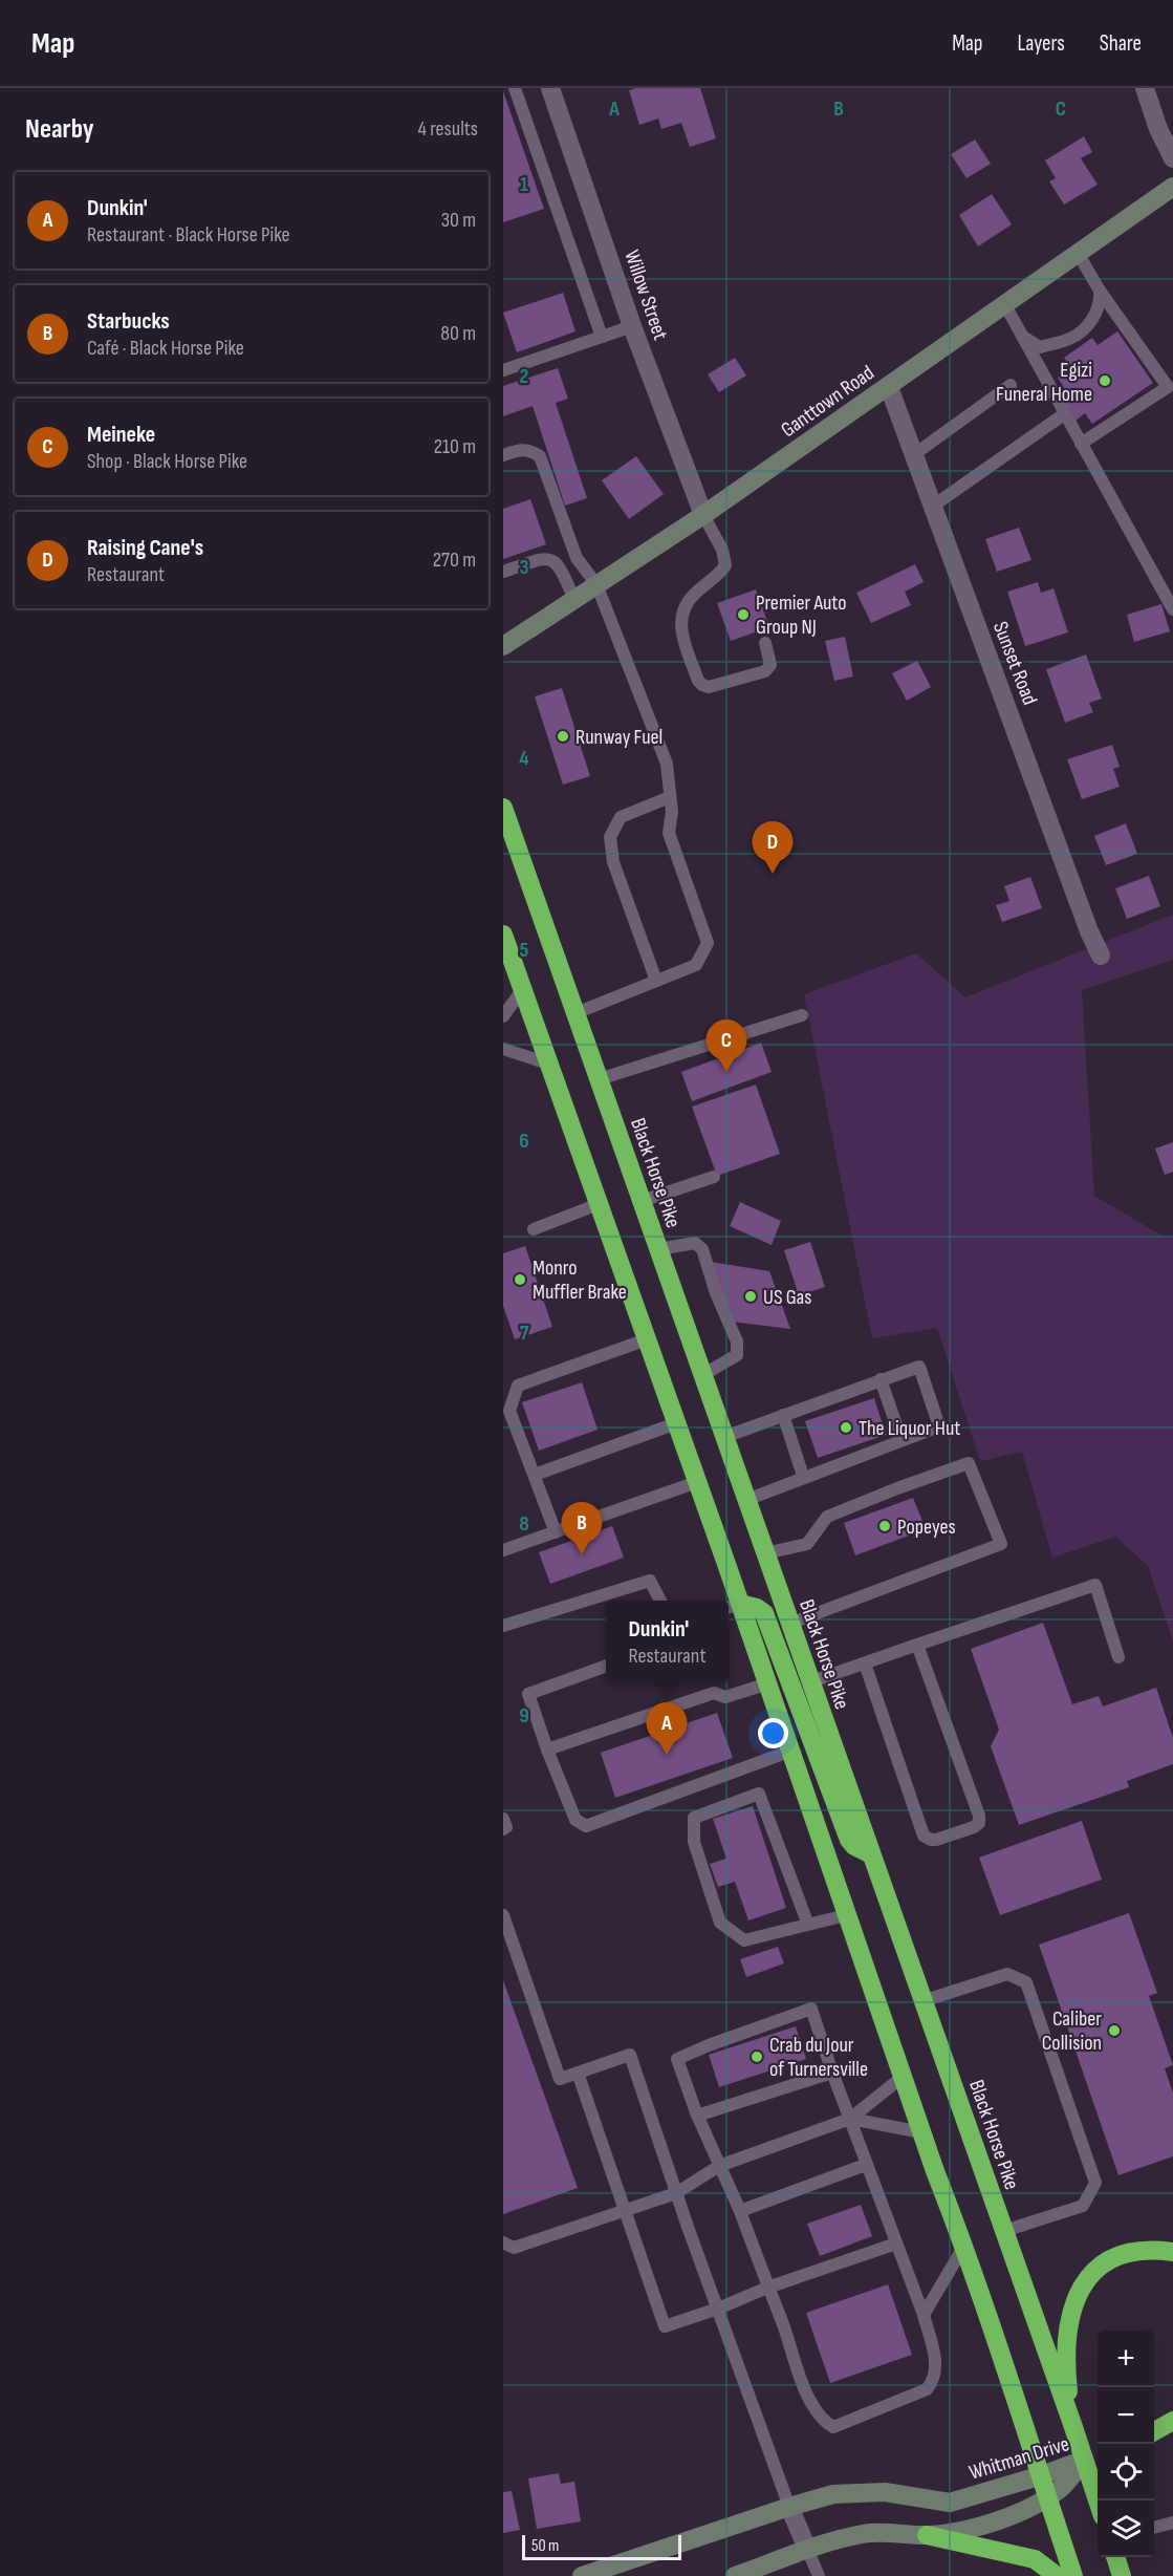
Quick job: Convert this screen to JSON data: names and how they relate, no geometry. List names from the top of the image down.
{
  "streets": {
    "highway": ["Black Horse Pike"],
    "street": [
      "Willow Street",
      "Ganttown Road",
      "Sunset Road",
      "Whitman Drive"
    ]
  },
  "crossings": [
    ["Willow Street", "Ganttown Road"],
    ["Ganttown Road", "Sunset Road"],
    ["Black Horse Pike", "Whitman Drive"]
  ],
  "places": [
    "Egizi Funeral Home",
    "Premier Auto Group NJ",
    "Runway Fuel",
    "Monro Muffler Brake",
    "US Gas",
    "The Liquor Hut",
    "Popeyes",
    "Caliber Collision",
    "Crab du Jour of Turnersville"
  ],
  "scale_bar": "50 m",
  "page": {
    "header": "Map",
    "nav": ["Map", "Layers", "Share"],
    "heading": ["Nearby", "4 results"],
    "list": [
      {
        "mark": "A",
        "name": "Dunkin'",
        "note": "Restaurant · Black Horse Pike",
        "value": "30 m"
      },
      {
        "mark": "B",
        "name": "Starbucks",
        "note": "Café · Black Horse Pike",
        "value": "80 m"
      },
      {
        "mark": "C",
        "name": "Meineke",
        "note": "Shop · Black Horse Pike",
        "value": "210 m"
      },
      {
        "mark": "D",
        "name": "Raising Cane's",
        "note": "Restaurant",
        "value": "270 m"
      }
    ],
    "pins": [
      "D",
      "C",
      "B",
      "A"
    ],
    "popup": ["Dunkin'", "Restaurant"],
    "map_buttons": ["+", "−"],
    "scale": "50 m"
  },
  "grid": {
    "columns": ["A", "B", "C"],
    "rows": [
      "1",
      "2",
      "3",
      "4",
      "5",
      "6",
      "7",
      "8",
      "9"
    ]
  }
}
